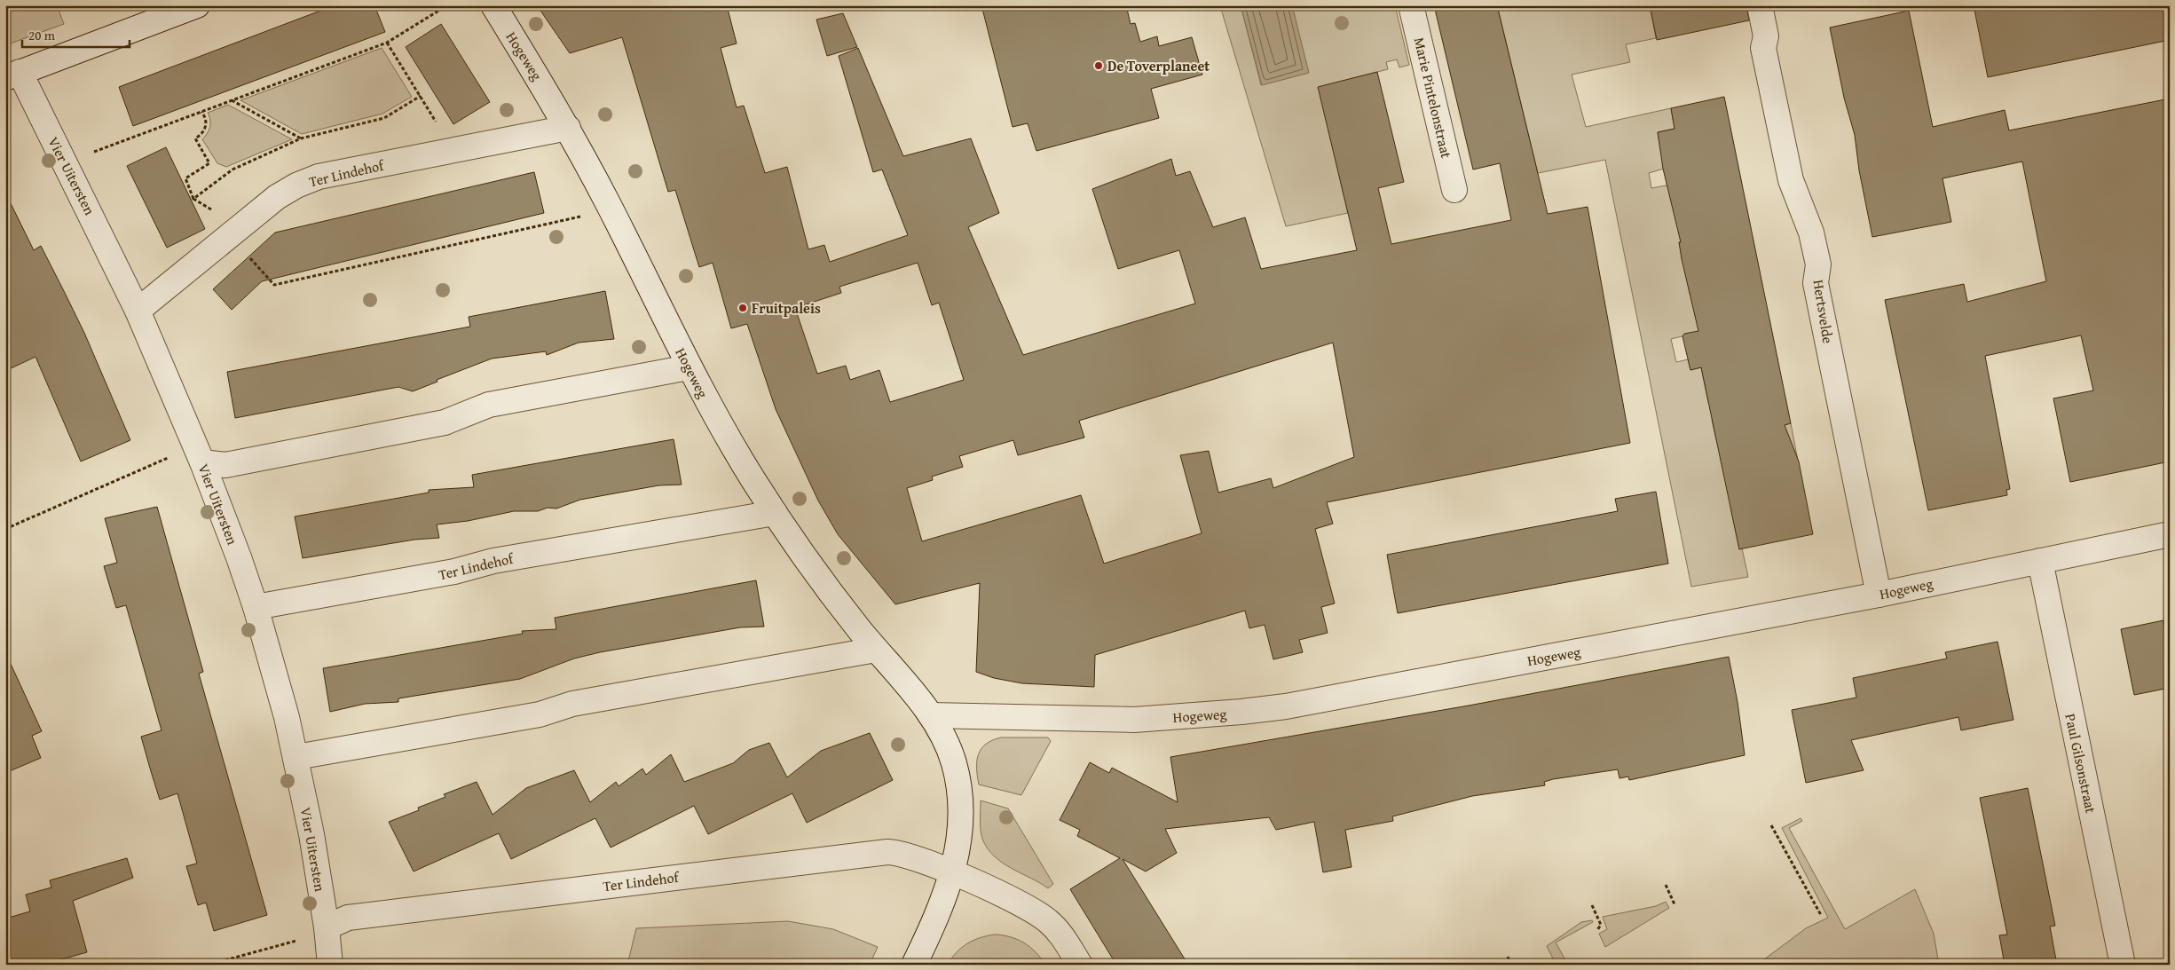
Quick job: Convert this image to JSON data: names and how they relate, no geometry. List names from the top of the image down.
{
  "streets": {
    "street": [
      "Hogeweg",
      "Marie Pintelonstraat",
      "Ter Lindehof",
      "Vier Uitersten",
      "Hertsvelde",
      "Paul Gilsonstraat"
    ]
  },
  "crossings": [
    ["Hogeweg", "Ter Lindehof"],
    ["Hogeweg", "Hertsvelde"],
    ["Hogeweg", "Paul Gilsonstraat"],
    ["Ter Lindehof", "Vier Uitersten"]
  ],
  "places": ["De Toverplaneet", "Fruitpaleis"],
  "scale_bar": "20 m"
}
